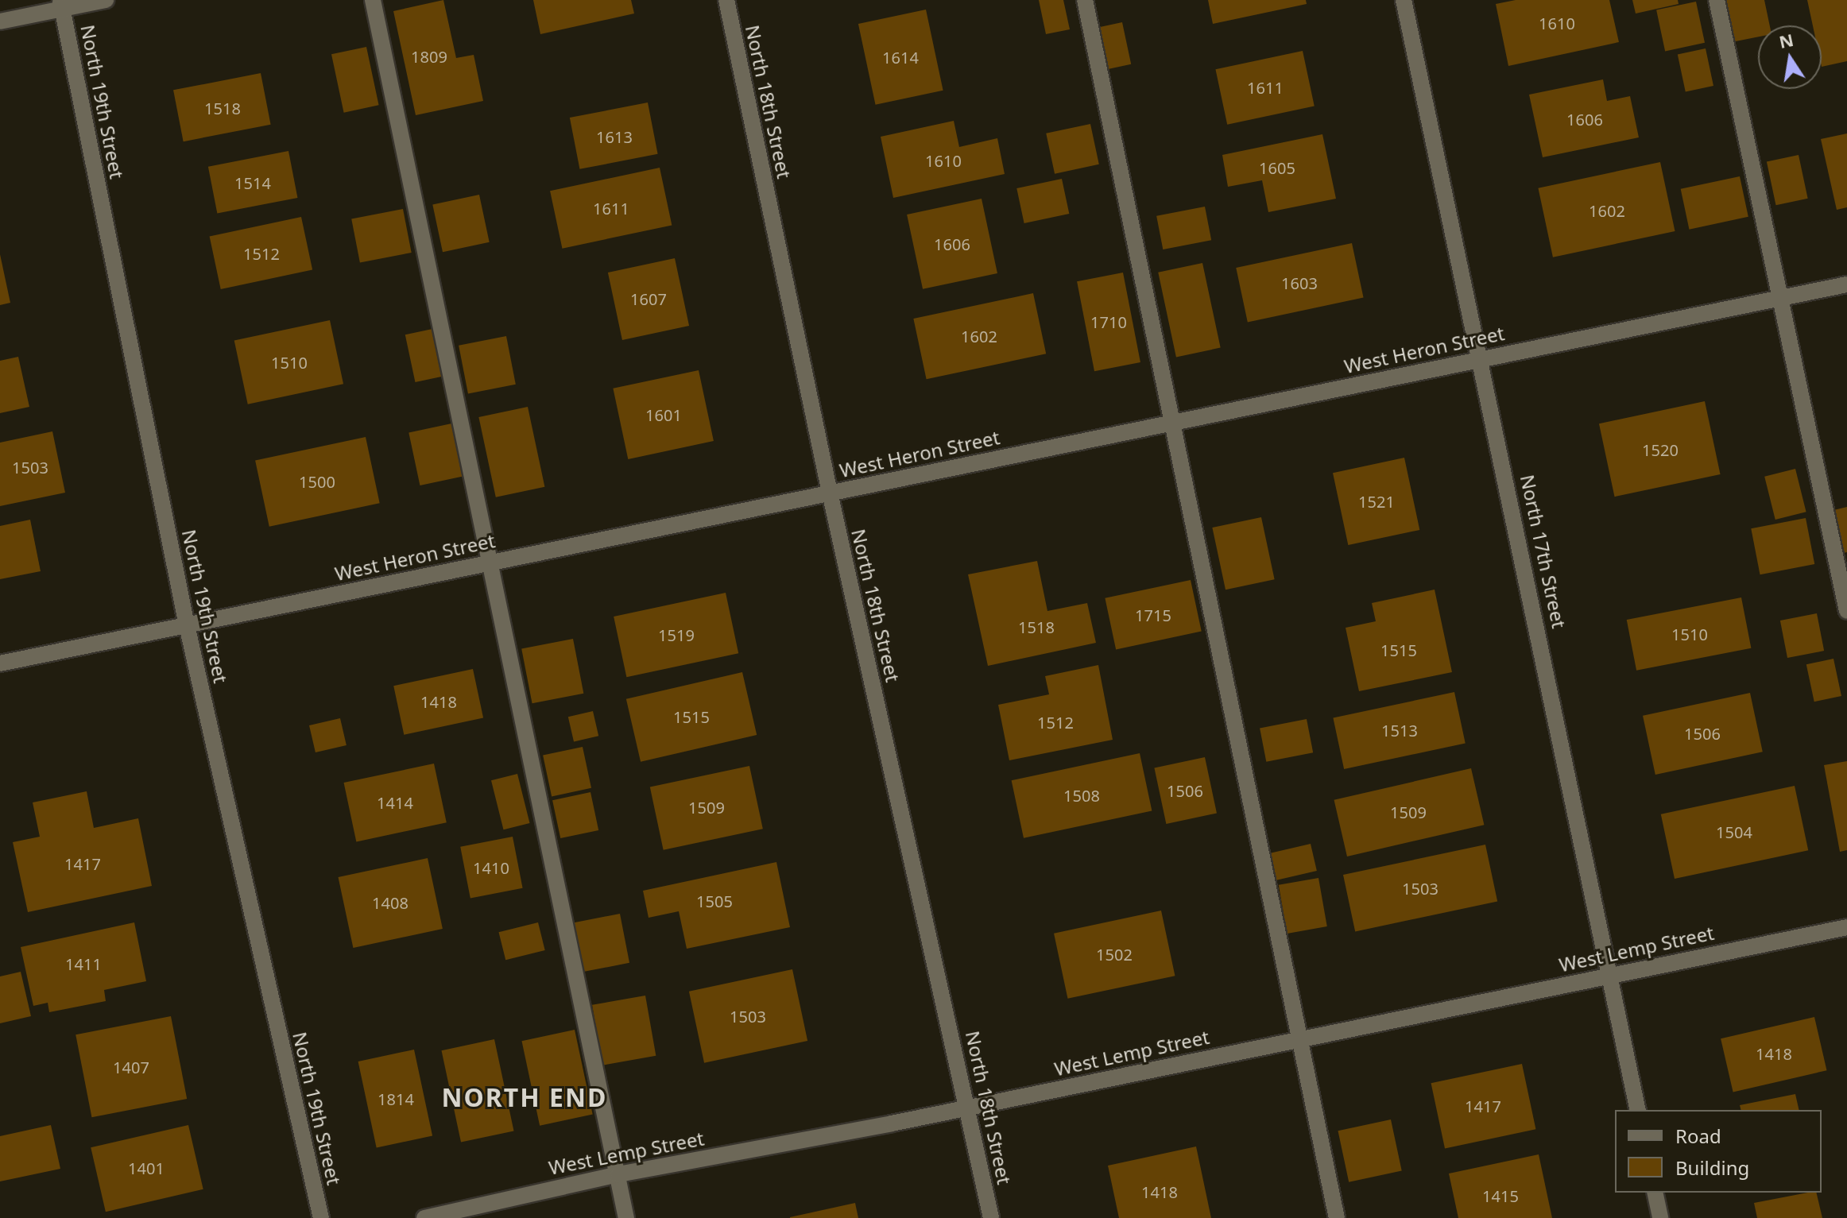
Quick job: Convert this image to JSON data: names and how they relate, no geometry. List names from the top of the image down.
{
  "streets": {
    "street": [
      "North 19th Street",
      "North 18th Street",
      "West Heron Street",
      "North 17th Street",
      "West Lemp Street"
    ]
  },
  "crossings": [
    ["North 19th Street", "West Heron Street"],
    ["North 18th Street", "West Heron Street"],
    ["North 18th Street", "West Lemp Street"],
    ["West Heron Street", "North 17th Street"],
    ["North 17th Street", "West Lemp Street"]
  ],
  "districts": ["NORTH END"],
  "house_numbers": [
    "1610",
    "1809",
    "1614",
    "1611",
    "1518",
    "1606",
    "1613",
    "1610",
    "1605",
    "1514",
    "1611",
    "1602",
    "1606",
    "1512",
    "1603",
    "1607",
    "1710",
    "1602",
    "1510",
    "1601",
    "1520",
    "1503",
    "1500",
    "1521",
    "1715",
    "1518",
    "1510",
    "1519",
    "1515",
    "1418",
    "1515",
    "1512",
    "1513",
    "1506",
    "1506",
    "1508",
    "1414",
    "1509",
    "1509",
    "1504",
    "1417",
    "1410",
    "1503",
    "1505",
    "1408",
    "1502",
    "1411",
    "1503",
    "1418",
    "1407",
    "1814",
    "1417",
    "1401",
    "1418",
    "1415"
  ],
  "legend": ["Road", "Building"],
  "north": "top"
}
